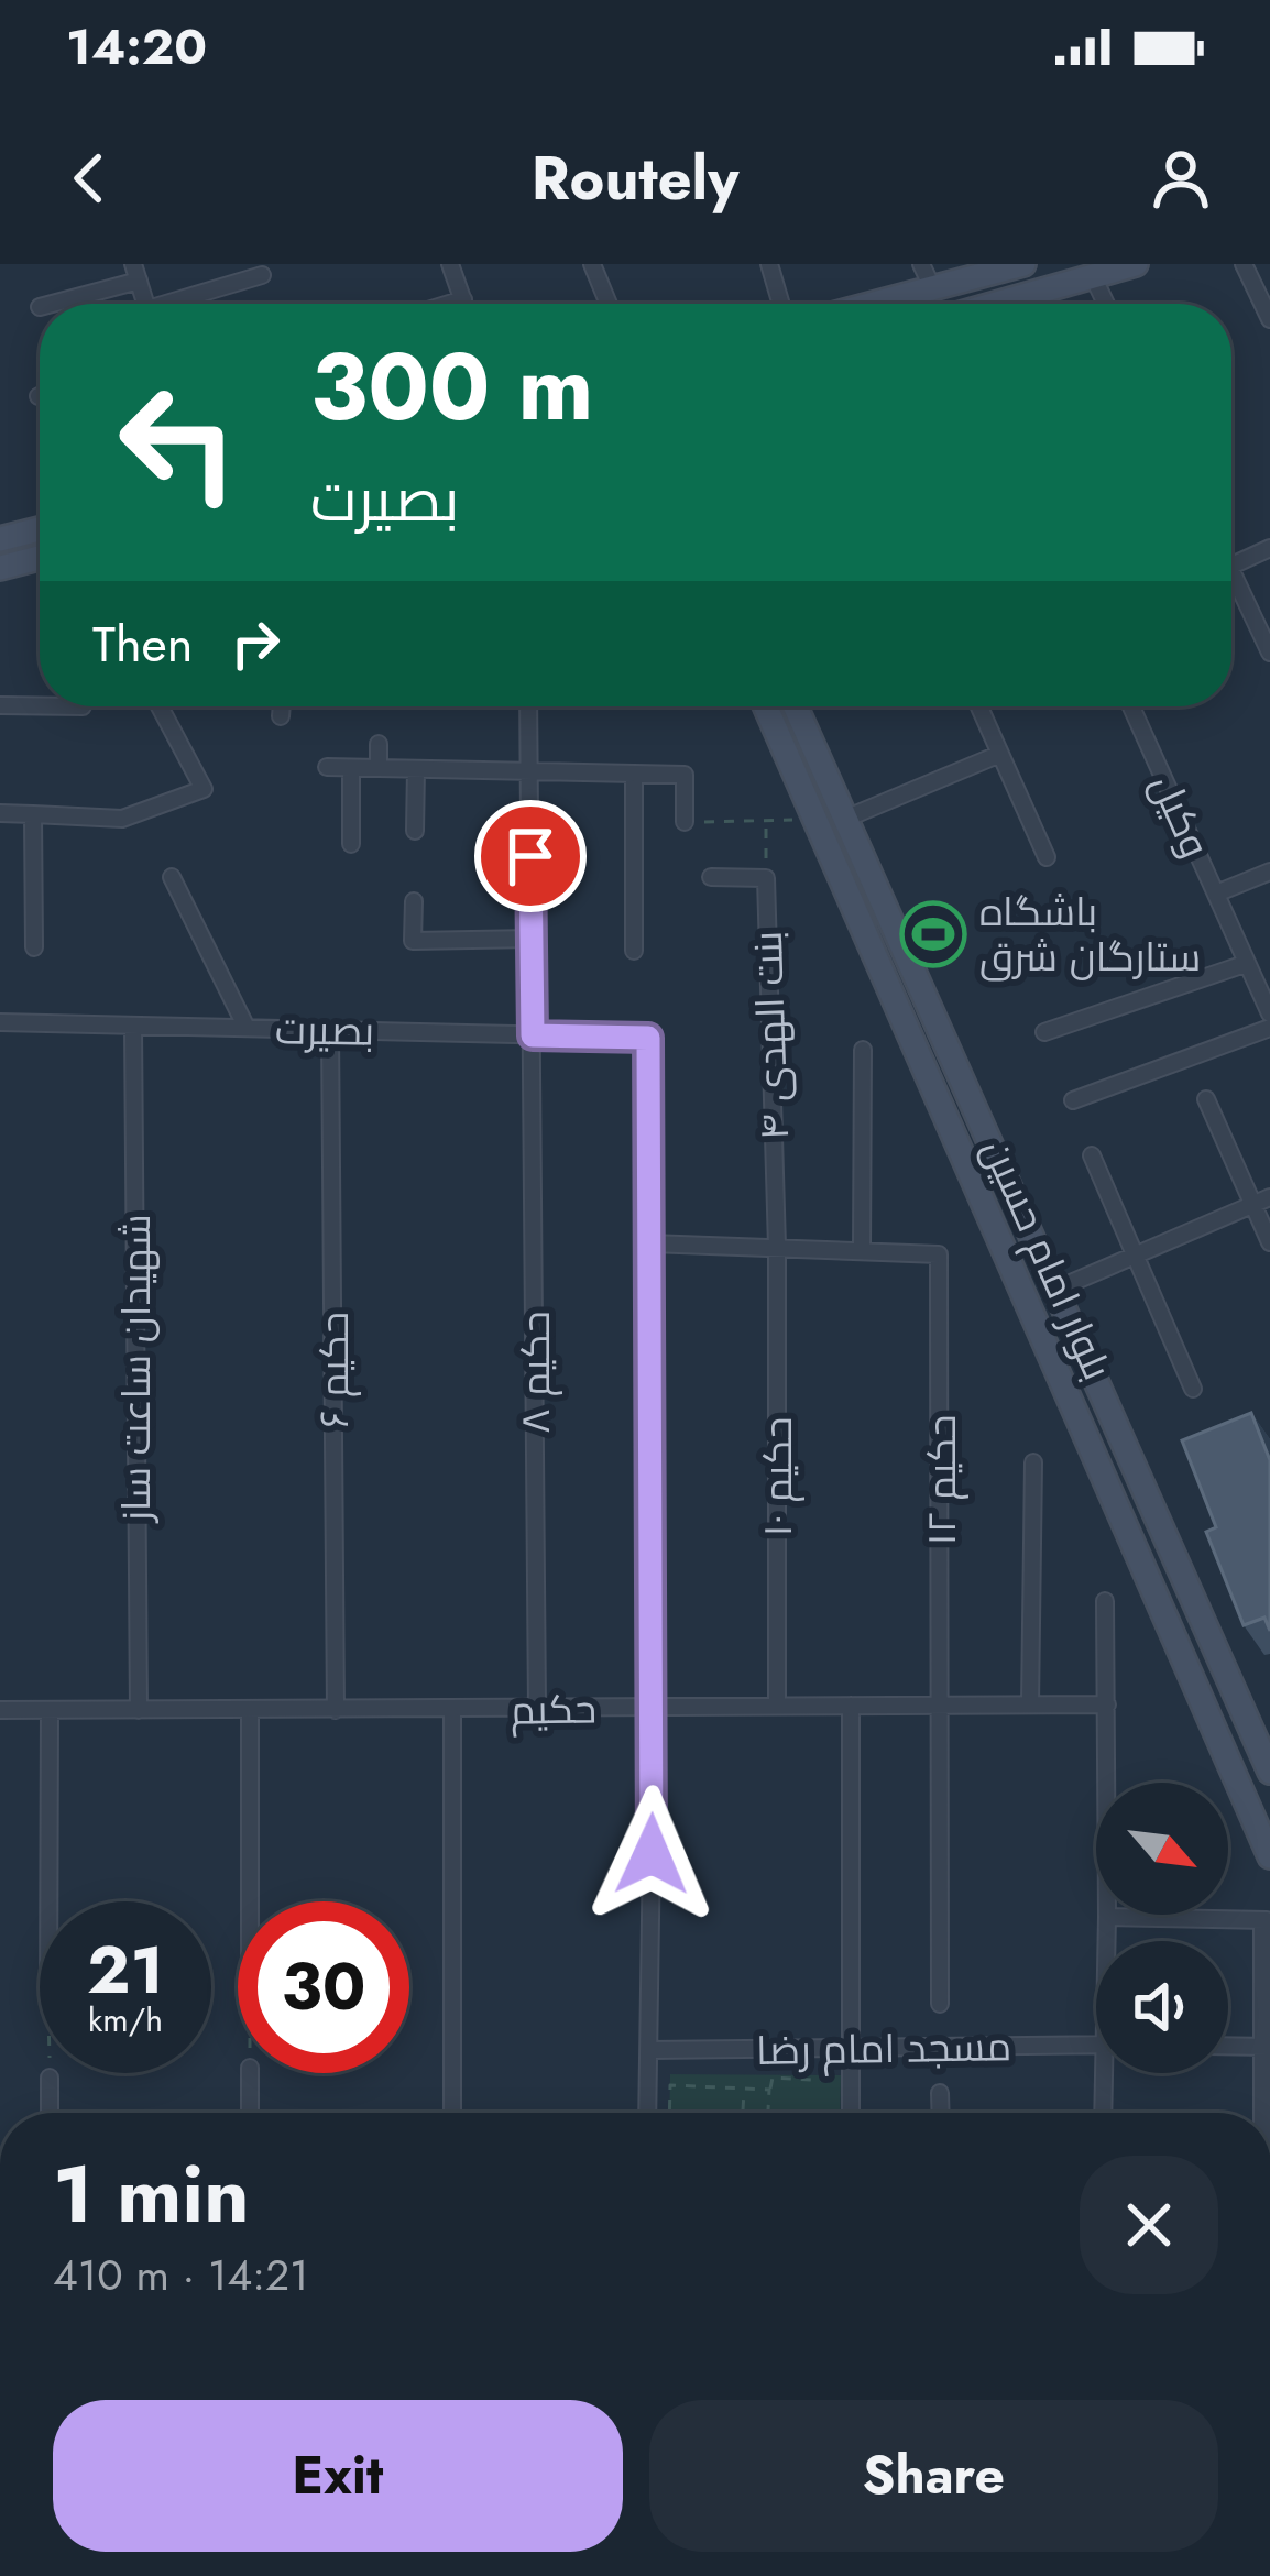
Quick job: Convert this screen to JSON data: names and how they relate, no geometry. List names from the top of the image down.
{
  "streets": {
    "main road": ["بلوار امام حسین"],
    "street": [
      "وکیل",
      "بصیرت",
      "بنت الهدی ۴",
      "شهیدان ساعت ساز",
      "حکیم ۶",
      "حکیم ۸",
      "حکیم ۱۰",
      "حکیم ۱۲",
      "حکیم",
      "مسجد امام رضا"
    ]
  },
  "crossings": [
    ["بصیرت", "شهیدان ساعت ساز"],
    ["بصیرت", "حکیم ۶"],
    ["بصیرت", "حکیم ۸"],
    ["بنت الهدی ۴", "حکیم ۱۰"],
    ["شهیدان ساعت ساز", "حکیم"],
    ["حکیم ۶", "حکیم"],
    ["حکیم ۸", "حکیم"],
    ["حکیم ۱۰", "حکیم"],
    ["حکیم ۱۲", "حکیم"]
  ],
  "places": {
    "sports": ["باشگاه ستارگان شرق"]
  },
  "north": "bottom right",
  "page": {
    "status": "14:20",
    "header": "Routely",
    "turn": ["300 m", "بصیرت"],
    "then": "Then",
    "speed": "21 km/h",
    "limit": "30",
    "heading": ["1 min", "410 m · 14:21"],
    "buttons": ["Exit", "Share"]
  }
}
